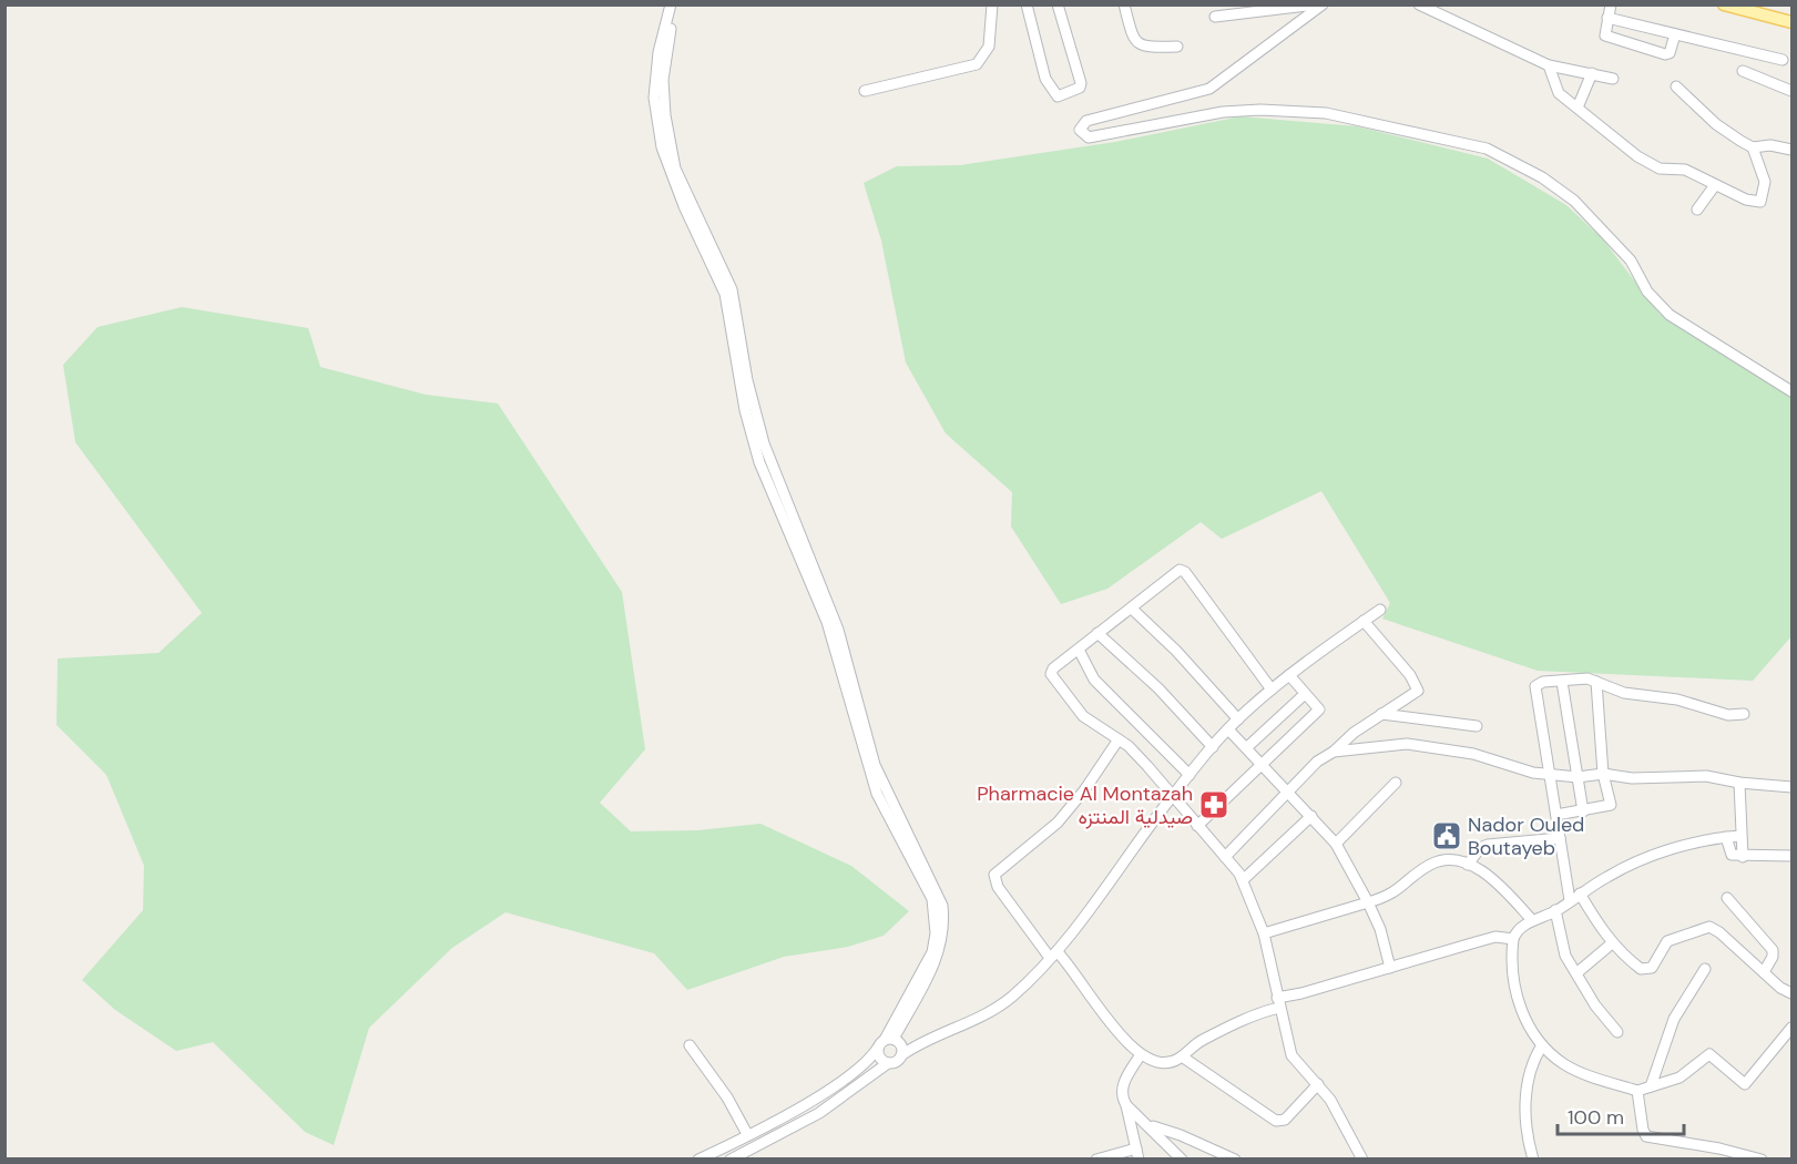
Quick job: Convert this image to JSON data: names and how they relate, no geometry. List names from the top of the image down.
{
  "places": {
    "pharmacy": ["Pharmacie Al Montazah صيدلية المنتزه"],
    "public building": ["Nador Ouled Boutayeb"]
  },
  "scale_bar": "100 m"
}
